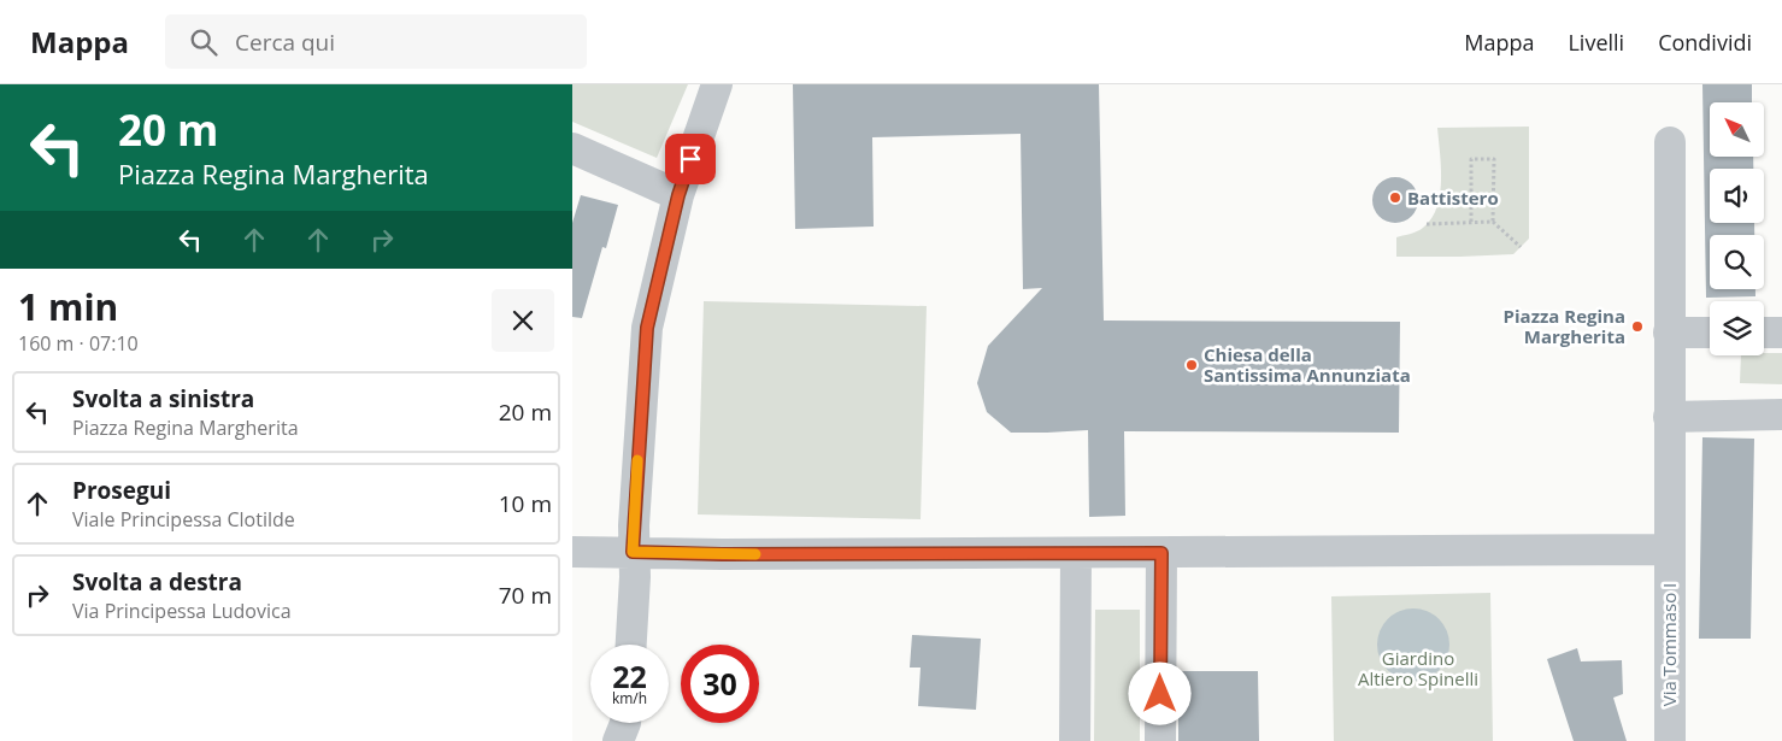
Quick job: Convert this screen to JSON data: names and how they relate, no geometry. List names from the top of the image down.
{
  "streets": {
    "street": ["Via Tommaso I"]
  },
  "parks": ["Giardino Altiero Spinelli"],
  "places": ["Battistero", "Piazza Regina Margherita", "Chiesa della Santissima Annunziata"],
  "north": "top left",
  "page": {
    "header": "Mappa",
    "search": "Cerca qui",
    "nav": ["Mappa", "Livelli", "Condividi"],
    "turn": ["20 m", "Piazza Regina Margherita"],
    "heading": ["1 min", "160 m · 07:10"],
    "list": [
      {
        "name": "Svolta a sinistra",
        "note": "Piazza Regina Margherita",
        "value": "20 m"
      },
      {
        "name": "Prosegui",
        "note": "Viale Principessa Clotilde",
        "value": "10 m"
      },
      {
        "name": "Svolta a destra",
        "note": "Via Principessa Ludovica",
        "value": "70 m"
      }
    ],
    "speed": "22 km/h",
    "limit": "30"
  }
}
